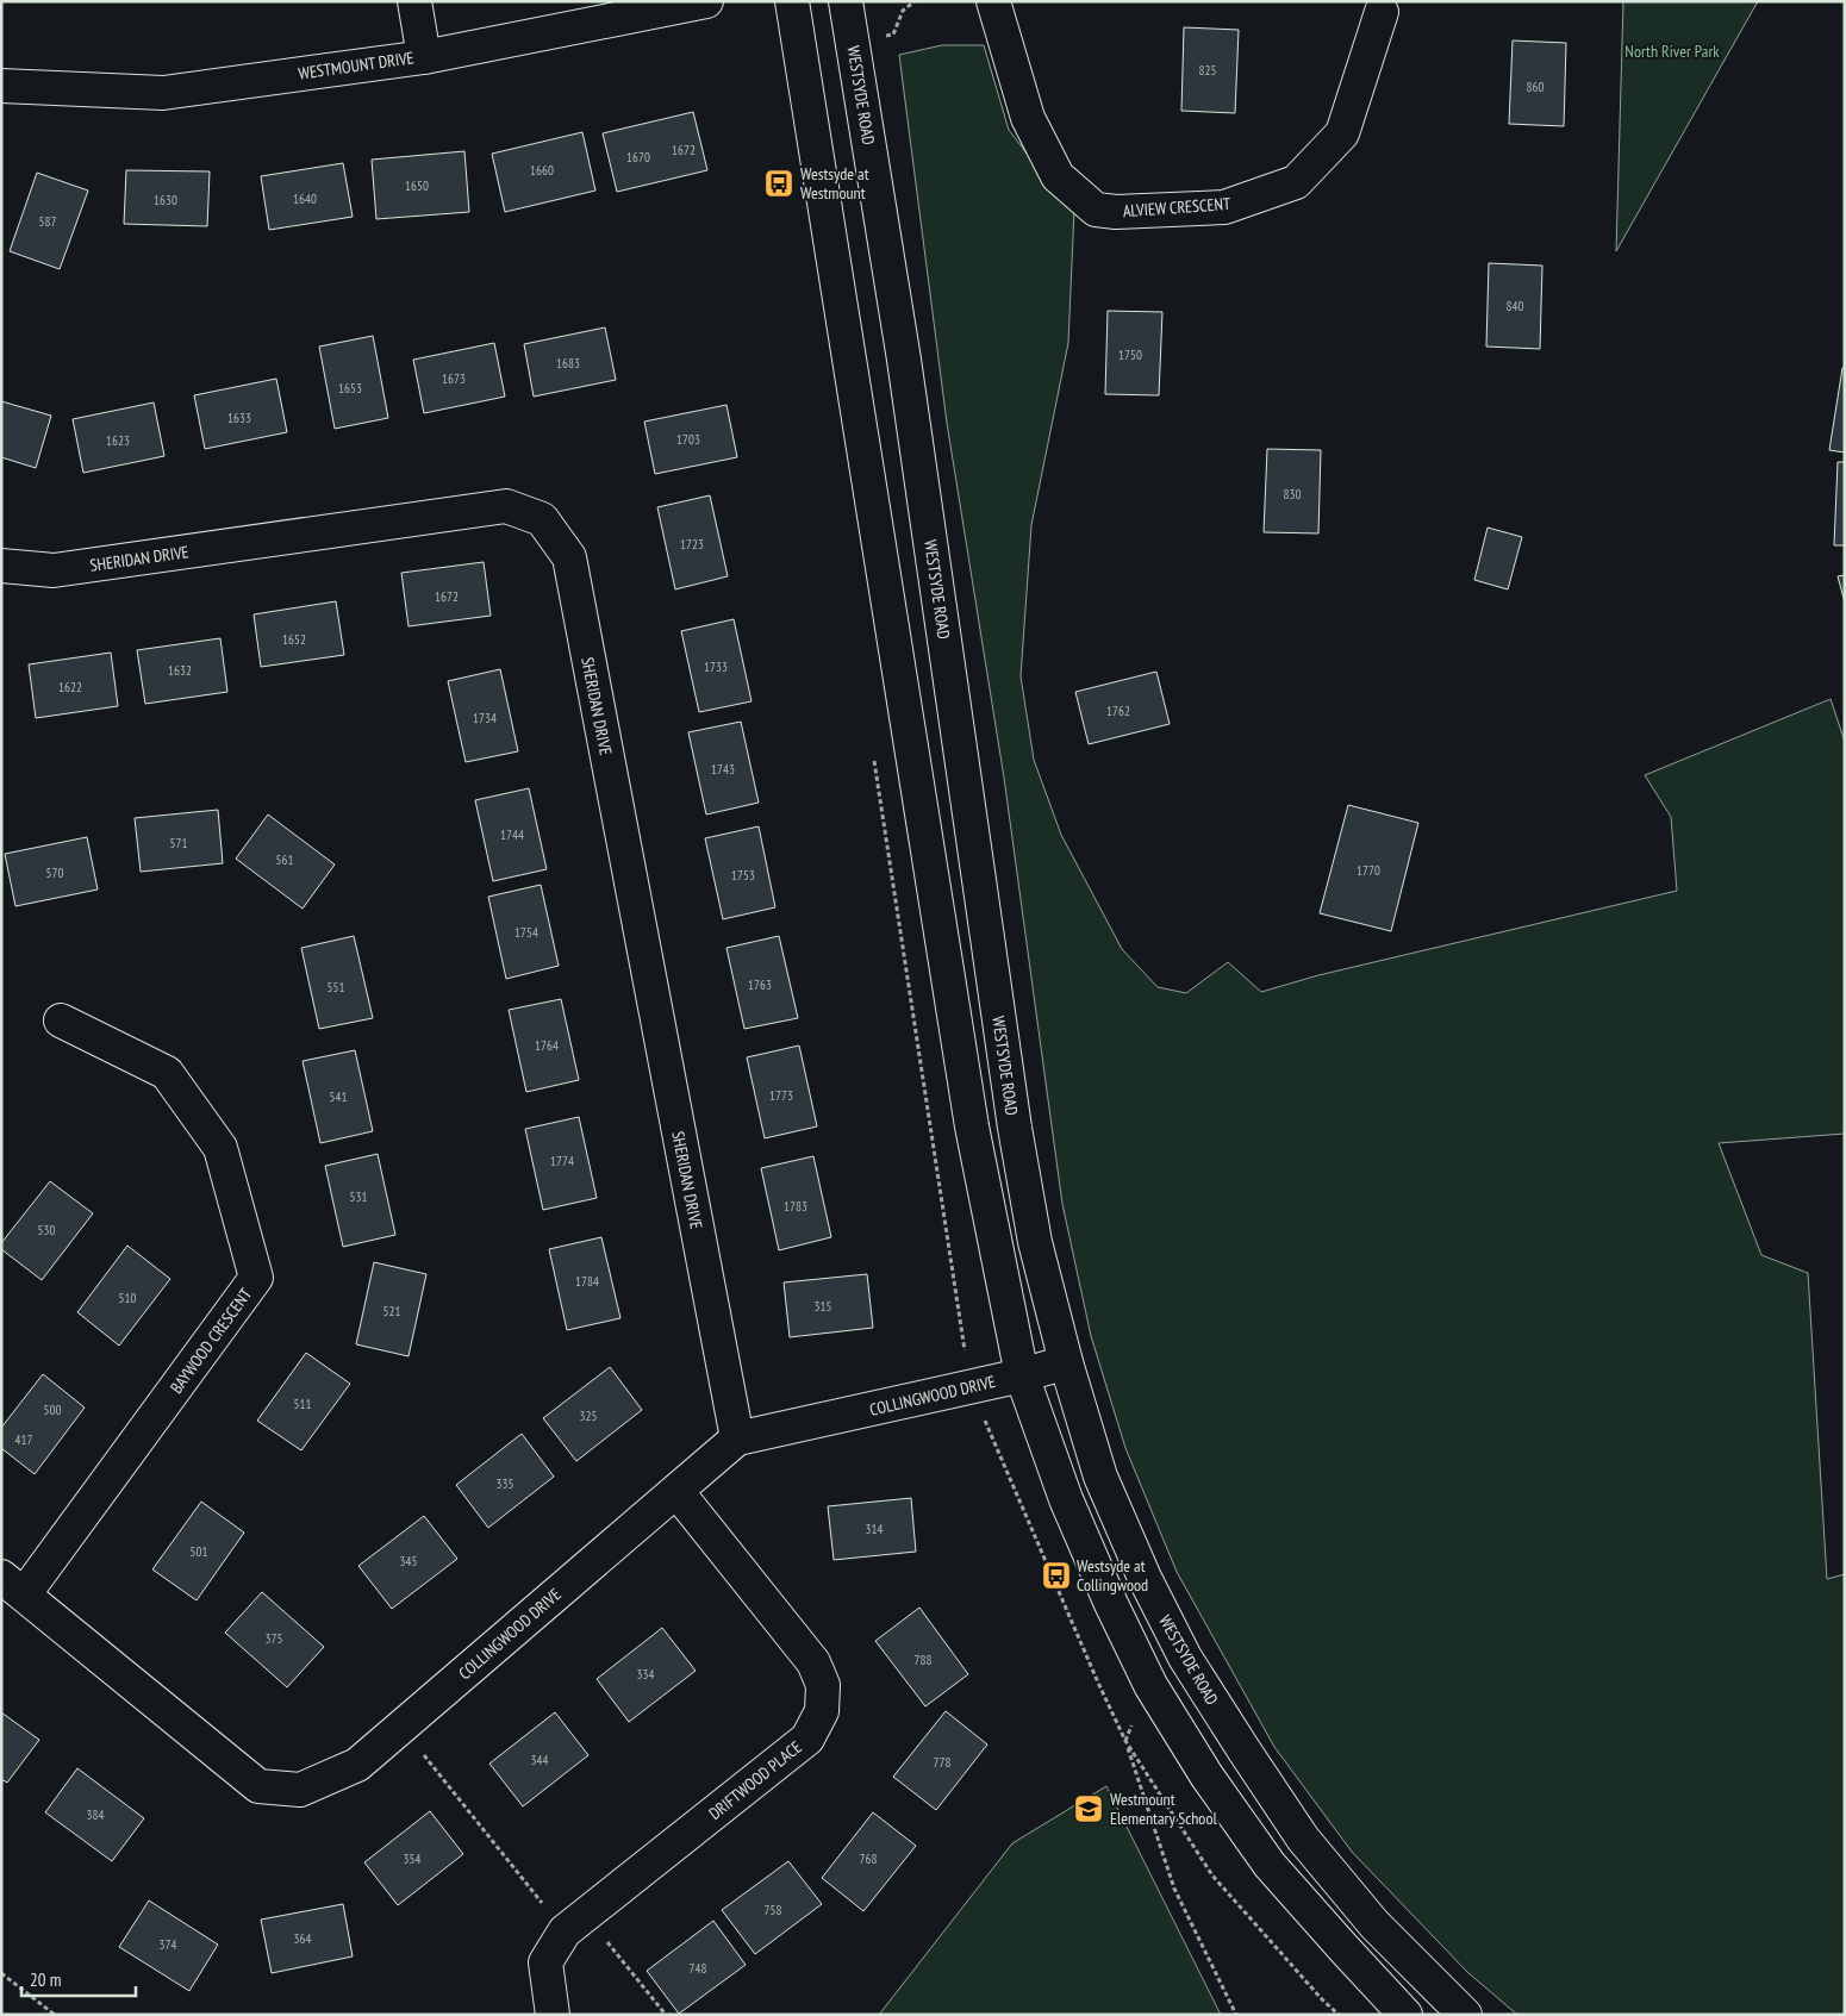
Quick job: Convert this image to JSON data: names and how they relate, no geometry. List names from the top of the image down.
{
  "streets": {
    "street": [
      "WESTMOUNT DRIVE",
      "WESTSYDE ROAD",
      "ALVIEW CRESCENT",
      "SHERIDAN DRIVE",
      "BAYWOOD CRESCENT",
      "COLLINGWOOD DRIVE",
      "DRIFTWOOD PLACE"
    ]
  },
  "crossings": [
    ["WESTSYDE ROAD", "COLLINGWOOD DRIVE"],
    ["SHERIDAN DRIVE", "COLLINGWOOD DRIVE"],
    ["BAYWOOD CRESCENT", "COLLINGWOOD DRIVE"],
    ["COLLINGWOOD DRIVE", "DRIFTWOOD PLACE"]
  ],
  "parks": ["North River Park"],
  "places": {
    "bus stop": ["Westsyde at Westmount", "Westsyde at Collingwood"],
    "school or university": ["Westmount Elementary School"]
  },
  "house_numbers": [
    "825",
    "860",
    "1672",
    "1670",
    "1660",
    "1650",
    "1640",
    "1630",
    "587",
    "840",
    "1750",
    "1683",
    "1673",
    "1653",
    "1633",
    "1703",
    "1623",
    "830",
    "1723",
    "1672",
    "1652",
    "1733",
    "1632",
    "1622",
    "1762",
    "1734",
    "1743",
    "1744",
    "571",
    "561",
    "1770",
    "570",
    "1753",
    "1754",
    "1763",
    "551",
    "1764",
    "1773",
    "541",
    "1774",
    "531",
    "1783",
    "530",
    "1784",
    "510",
    "315",
    "521",
    "511",
    "500",
    "325",
    "417",
    "335",
    "314",
    "501",
    "345",
    "375",
    "788",
    "334",
    "344",
    "778",
    "384",
    "354",
    "768",
    "758",
    "364",
    "374",
    "748"
  ],
  "scale_bar": "20 m"
}
